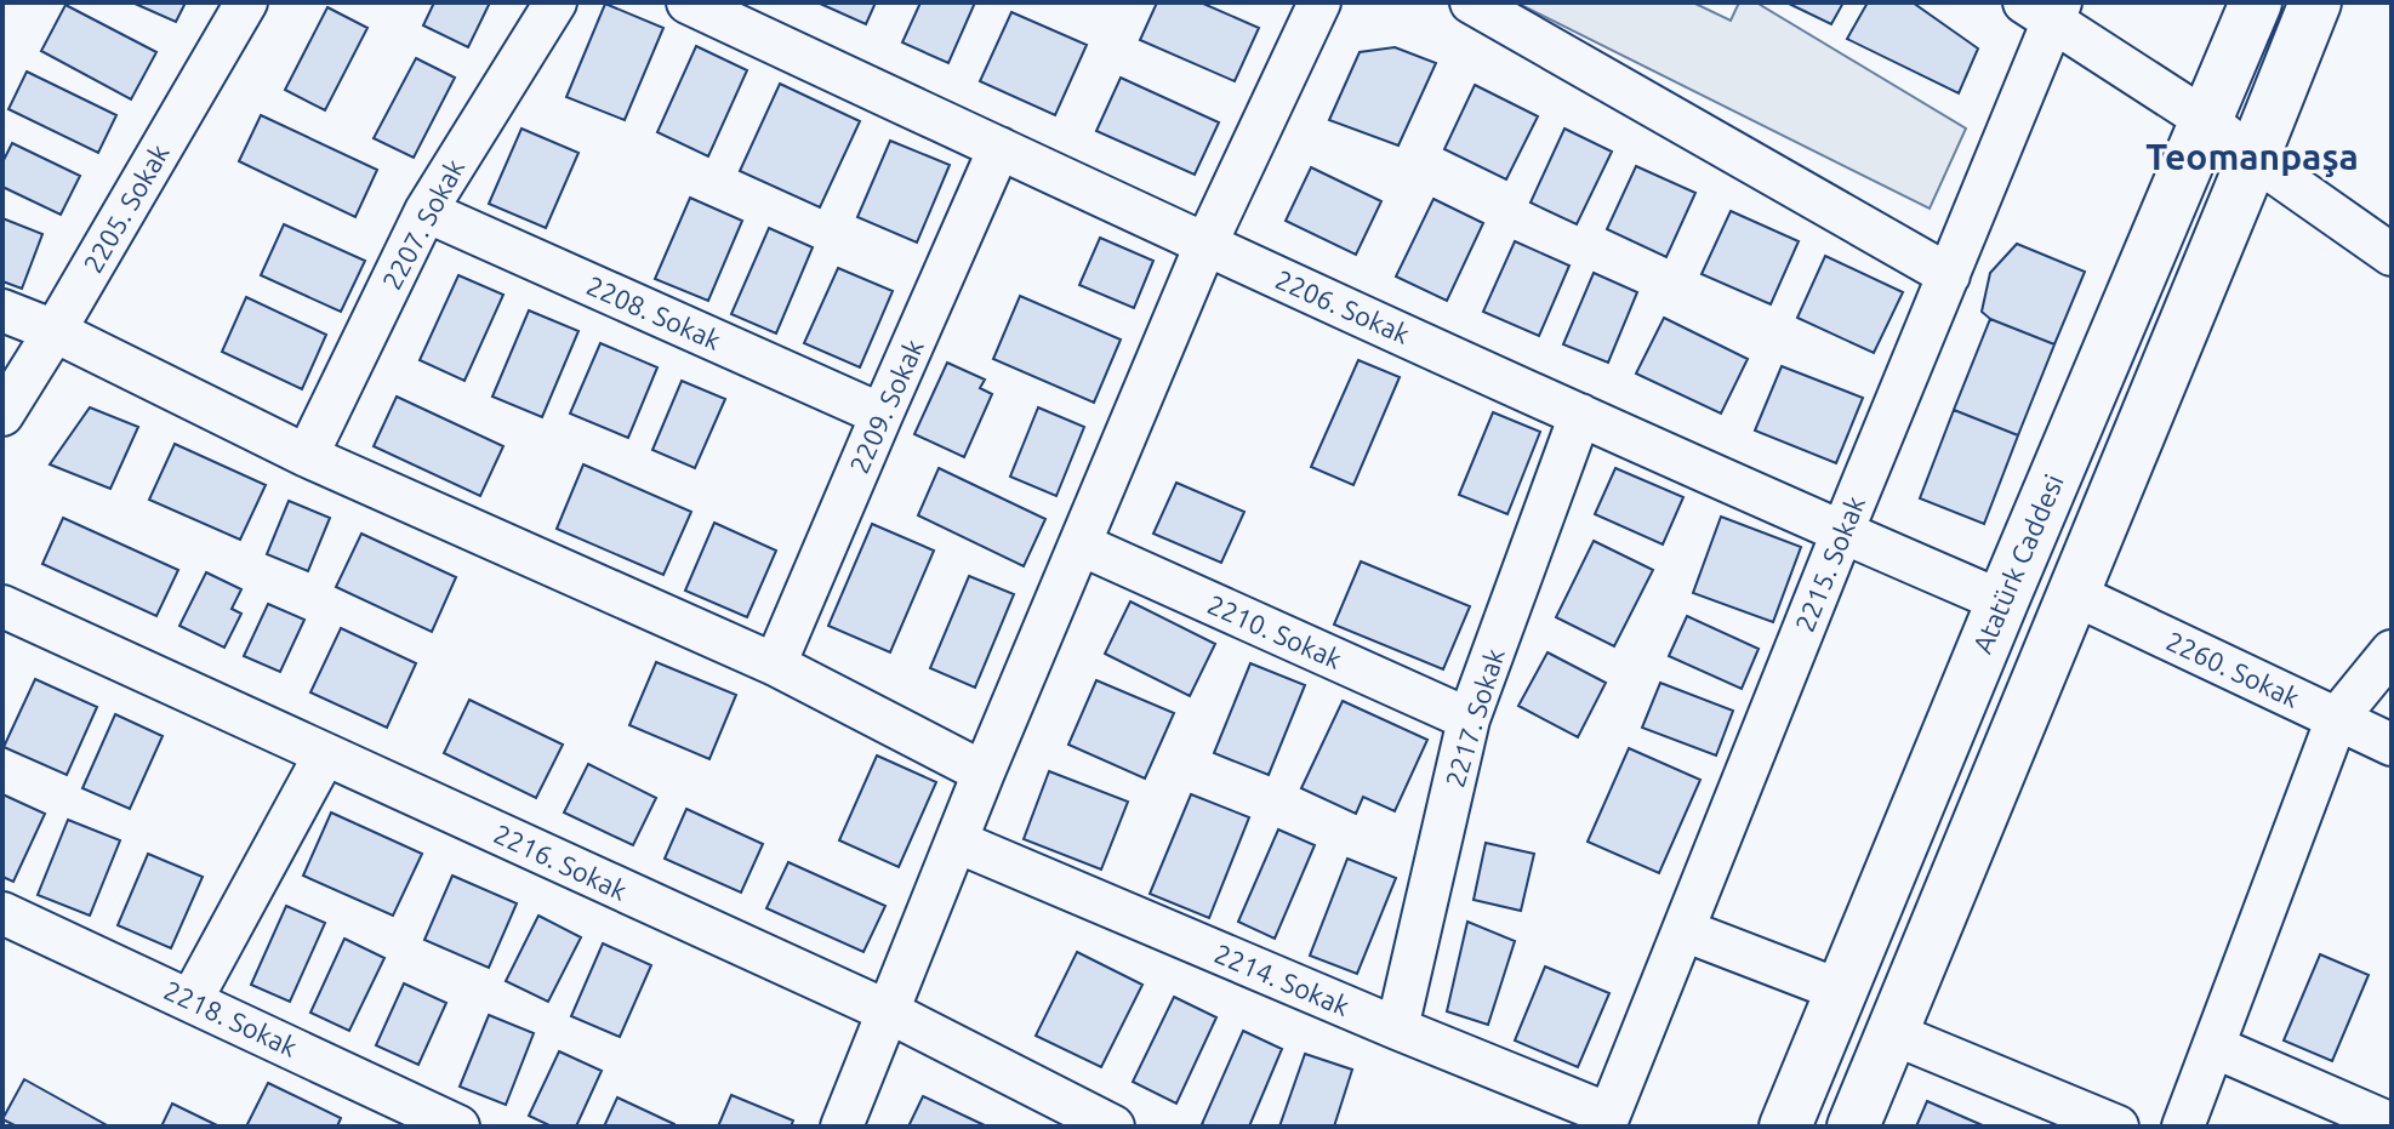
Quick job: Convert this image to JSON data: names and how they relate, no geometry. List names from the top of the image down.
{
  "streets": {
    "main road": ["Atatürk Caddesi"],
    "street": [
      "2205. Sokak",
      "2207. Sokak",
      "2206. Sokak",
      "2208. Sokak",
      "2209. Sokak",
      "2215. Sokak",
      "2210. Sokak",
      "2260. Sokak",
      "2217. Sokak",
      "2216. Sokak",
      "2214. Sokak",
      "2218. Sokak"
    ]
  },
  "crossings": [
    ["2207. Sokak", "2208. Sokak"],
    ["2206. Sokak", "2209. Sokak"],
    ["2206. Sokak", "2215. Sokak"],
    ["2206. Sokak", "Atatürk Caddesi"],
    ["2206. Sokak", "2217. Sokak"],
    ["2208. Sokak", "2209. Sokak"],
    ["2215. Sokak", "2214. Sokak"],
    ["2210. Sokak", "2217. Sokak"],
    ["2217. Sokak", "2214. Sokak"]
  ],
  "districts": ["Teomanpaşa"]
}
